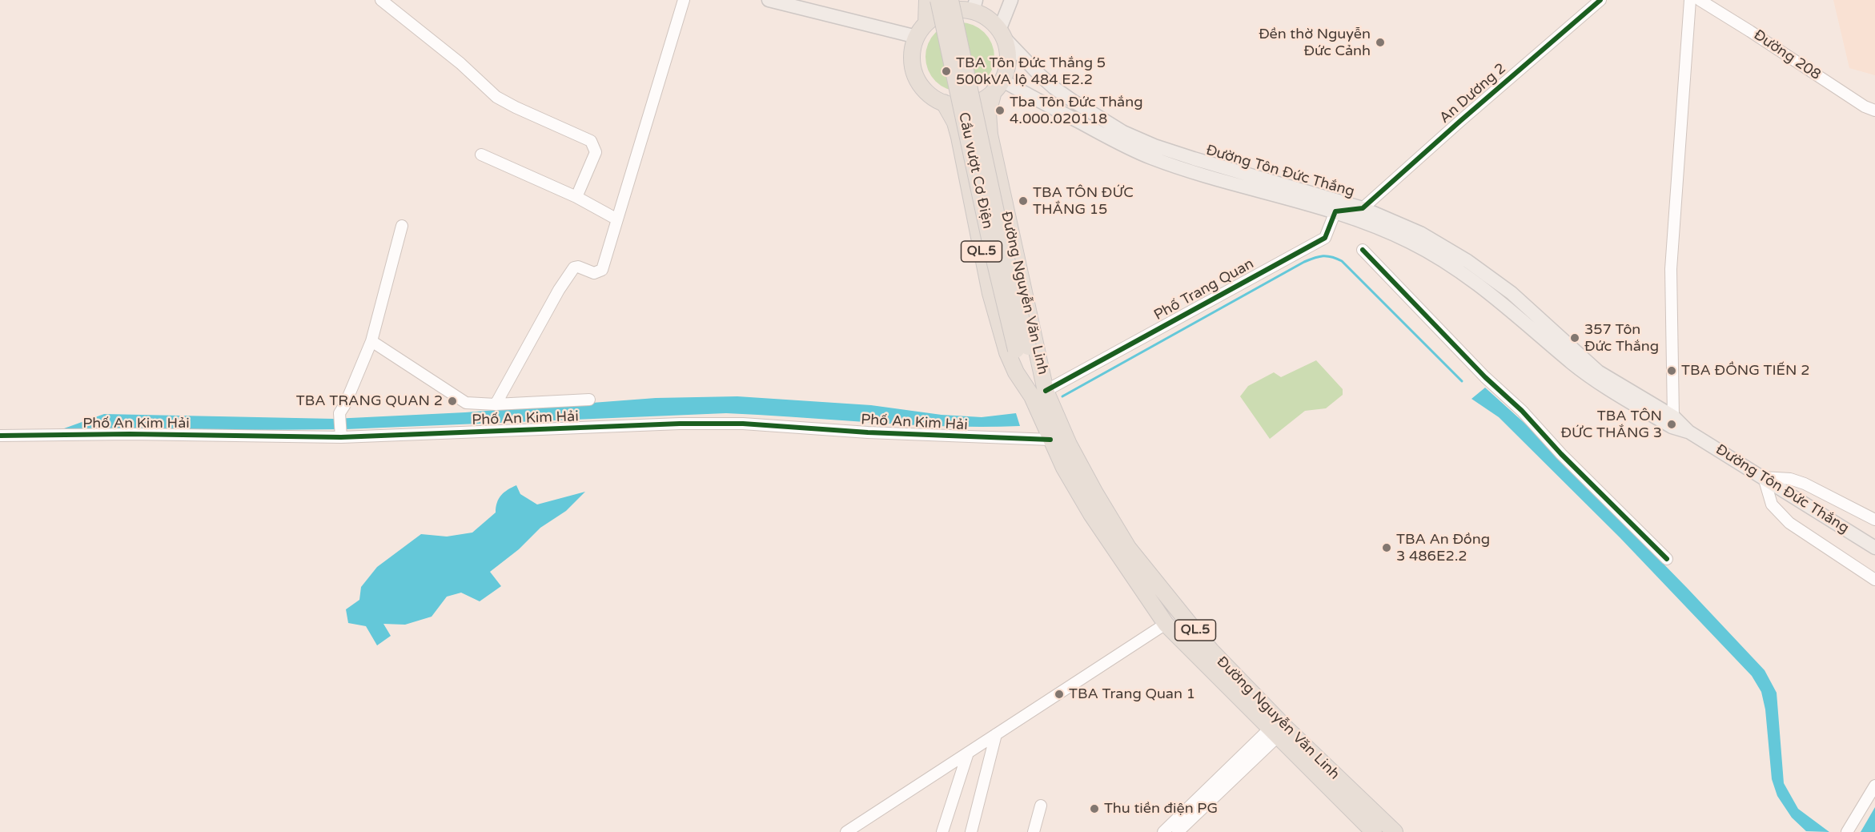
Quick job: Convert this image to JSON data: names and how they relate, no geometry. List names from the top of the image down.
{
  "streets": {
    "highway": ["Cầu vượt Cơ Điện", "QL.5", "Đường Nguyễn Văn Linh"],
    "main road": ["Đường Tôn Đức Thắng"],
    "street": [
      "Đường 208",
      "An Dương 2",
      "Phố Trang Quan",
      "Phố An Kim Hải"
    ]
  },
  "crossings": [
    ["An Dương 2", "Đường Tôn Đức Thắng"],
    ["Cầu vượt Cơ Điện", "Phố Trang Quan"],
    ["Cầu vượt Cơ Điện", "Đường Nguyễn Văn Linh"],
    ["Đường Tôn Đức Thắng", "Phố Trang Quan"],
    ["Đường Tôn Đức Thắng", "Đường Nguyễn Văn Linh"],
    ["Phố Trang Quan", "Đường Nguyễn Văn Linh"],
    ["Đường Nguyễn Văn Linh", "Phố An Kim Hải"]
  ],
  "places": [
    "Đền thờ Nguyễn Đức Cảnh",
    "TBA Tôn Đức Thắng 5 500kVA lộ 484 E2.2",
    "Tba Tôn Đức Thắng 4.000.020118",
    "TBA TÔN ĐỨC THẮNG 15",
    "357 Tôn Đức Thắng",
    "TBA ĐỒNG TIẾN 2",
    "TBA TRANG QUAN 2",
    "TBA TÔN ĐỨC THẮNG 3",
    "TBA An Đồng 3 486E2.2",
    "TBA Trang Quan 1",
    "Thu tiền điện PG"
  ]
}
